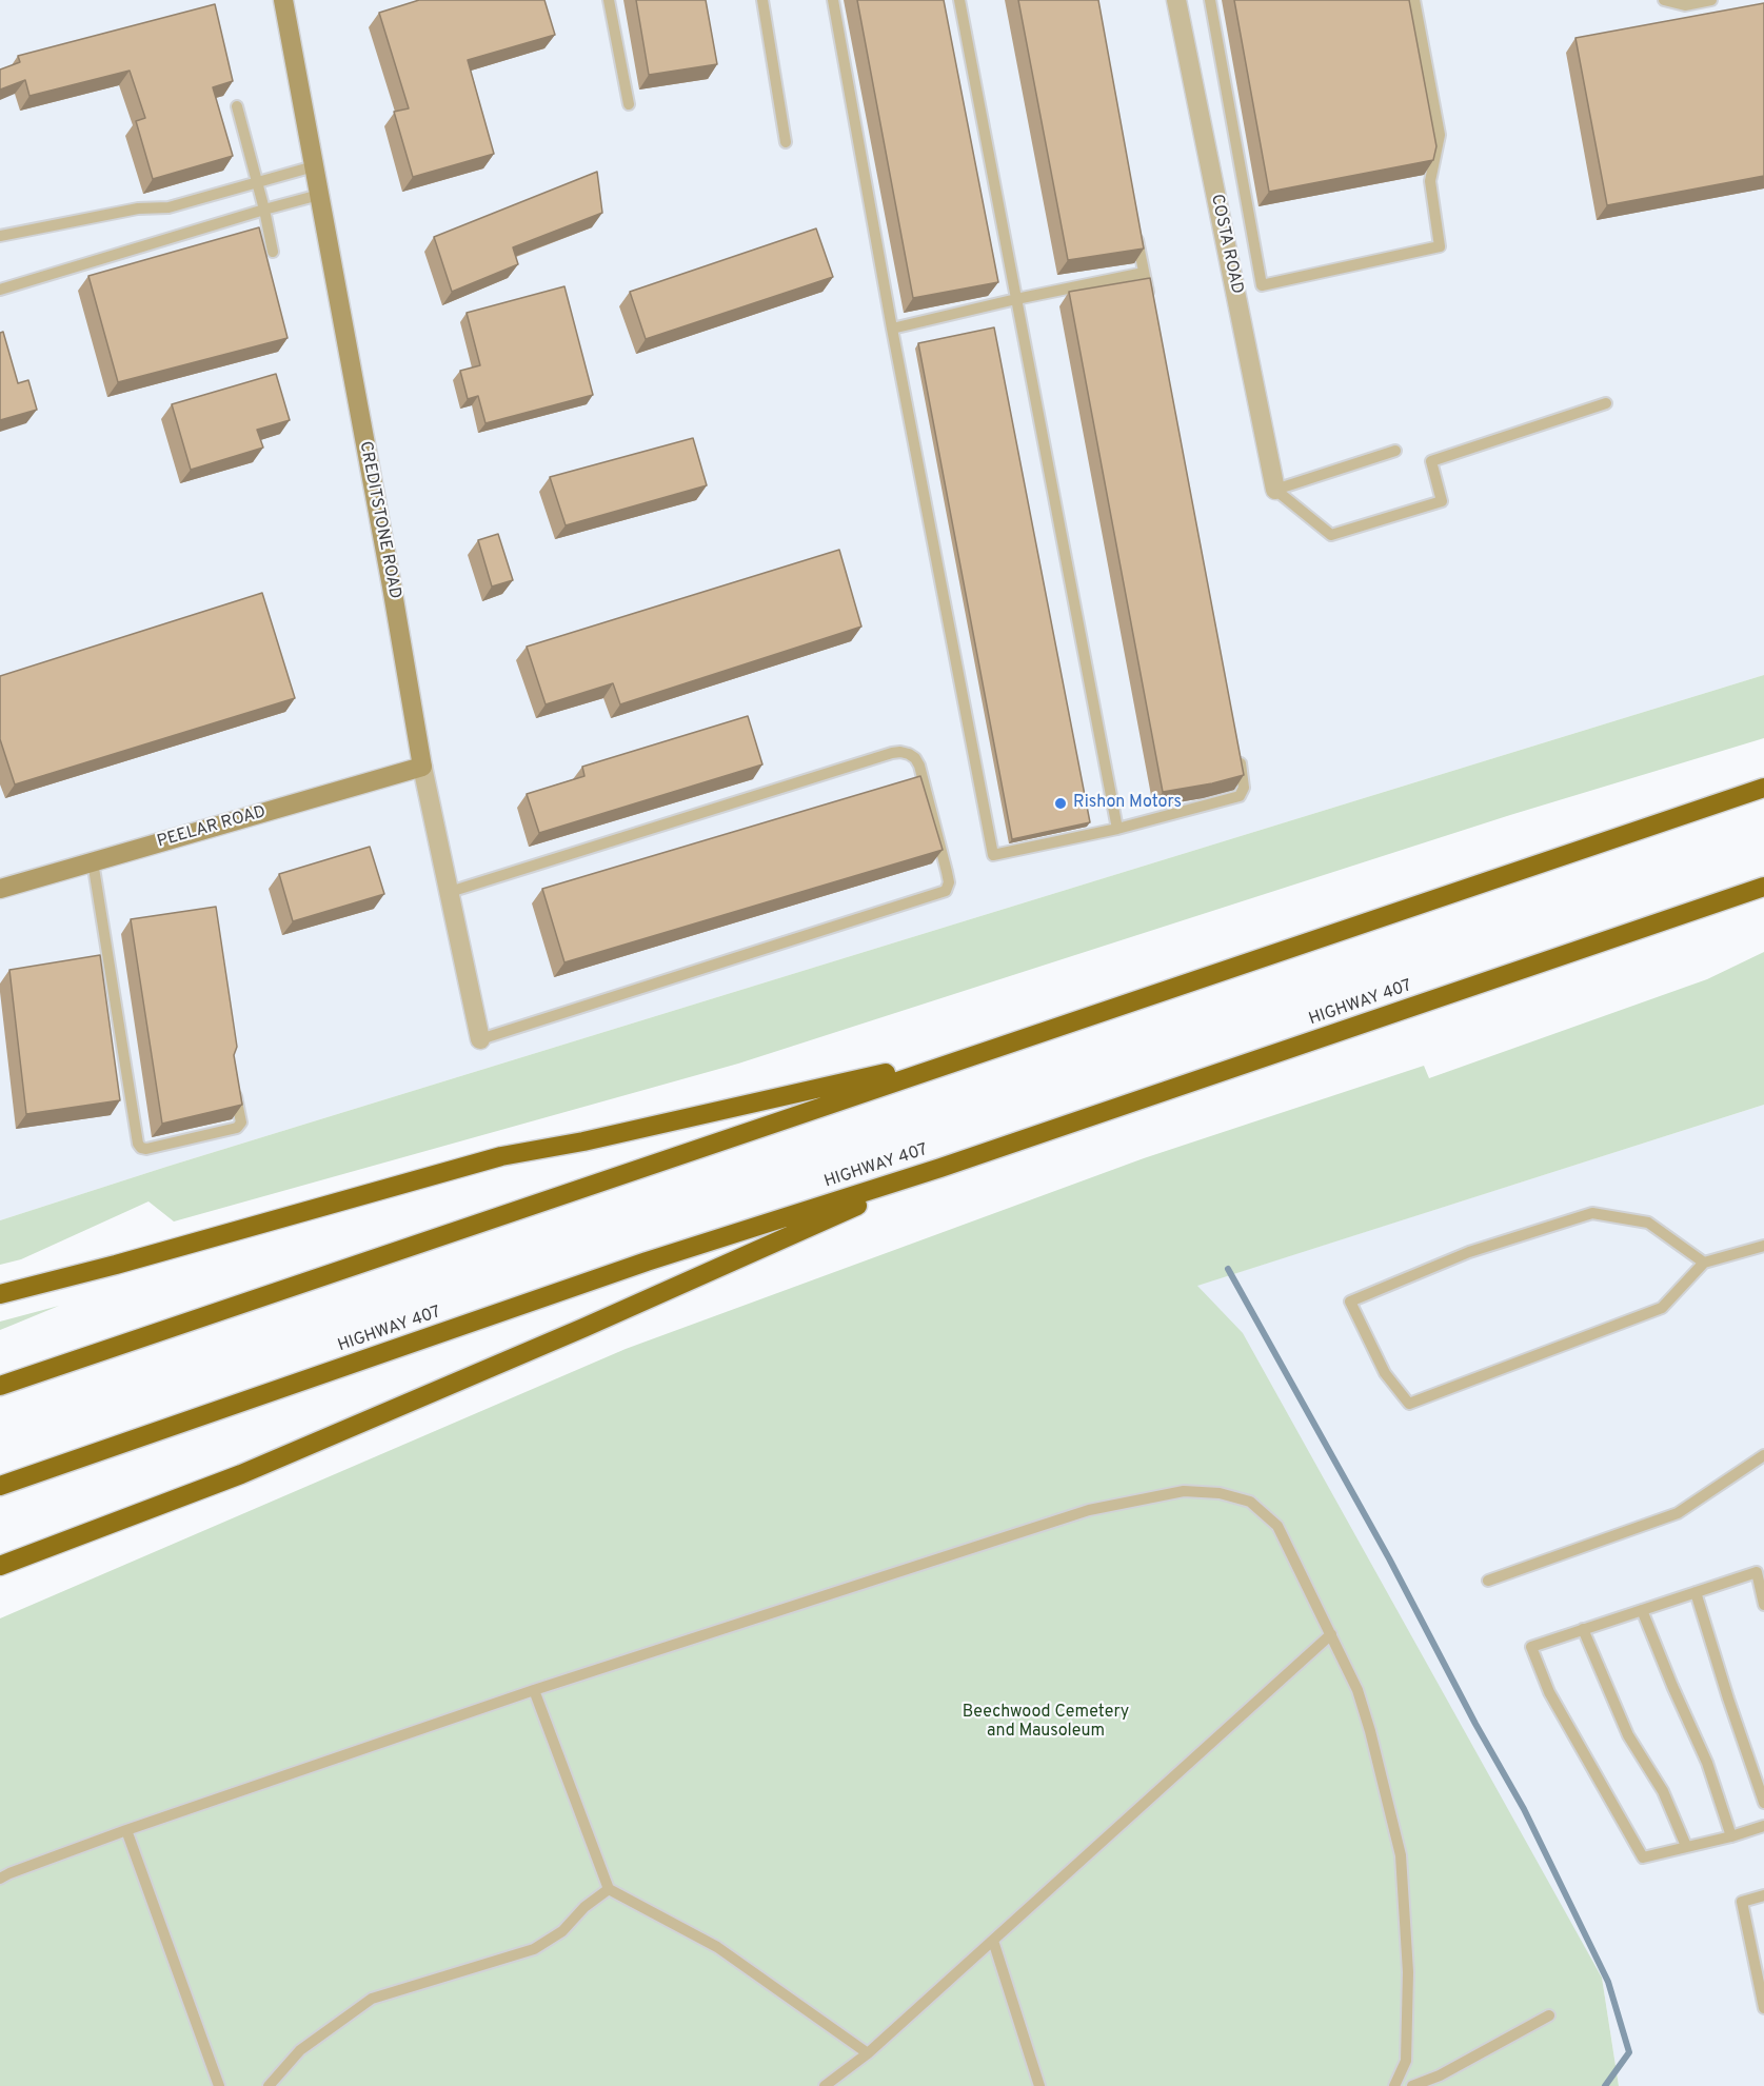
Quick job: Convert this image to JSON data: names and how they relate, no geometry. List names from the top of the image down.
{
  "streets": {
    "highway": ["HIGHWAY 407"],
    "street": ["COSTA ROAD", "CREDITSTONE ROAD", "PEELAR ROAD"]
  },
  "crossings": [
    ["CREDITSTONE ROAD", "PEELAR ROAD"]
  ],
  "parks": ["Beechwood Cemetery and Mausoleum"],
  "places": ["Rishon Motors"]
}
